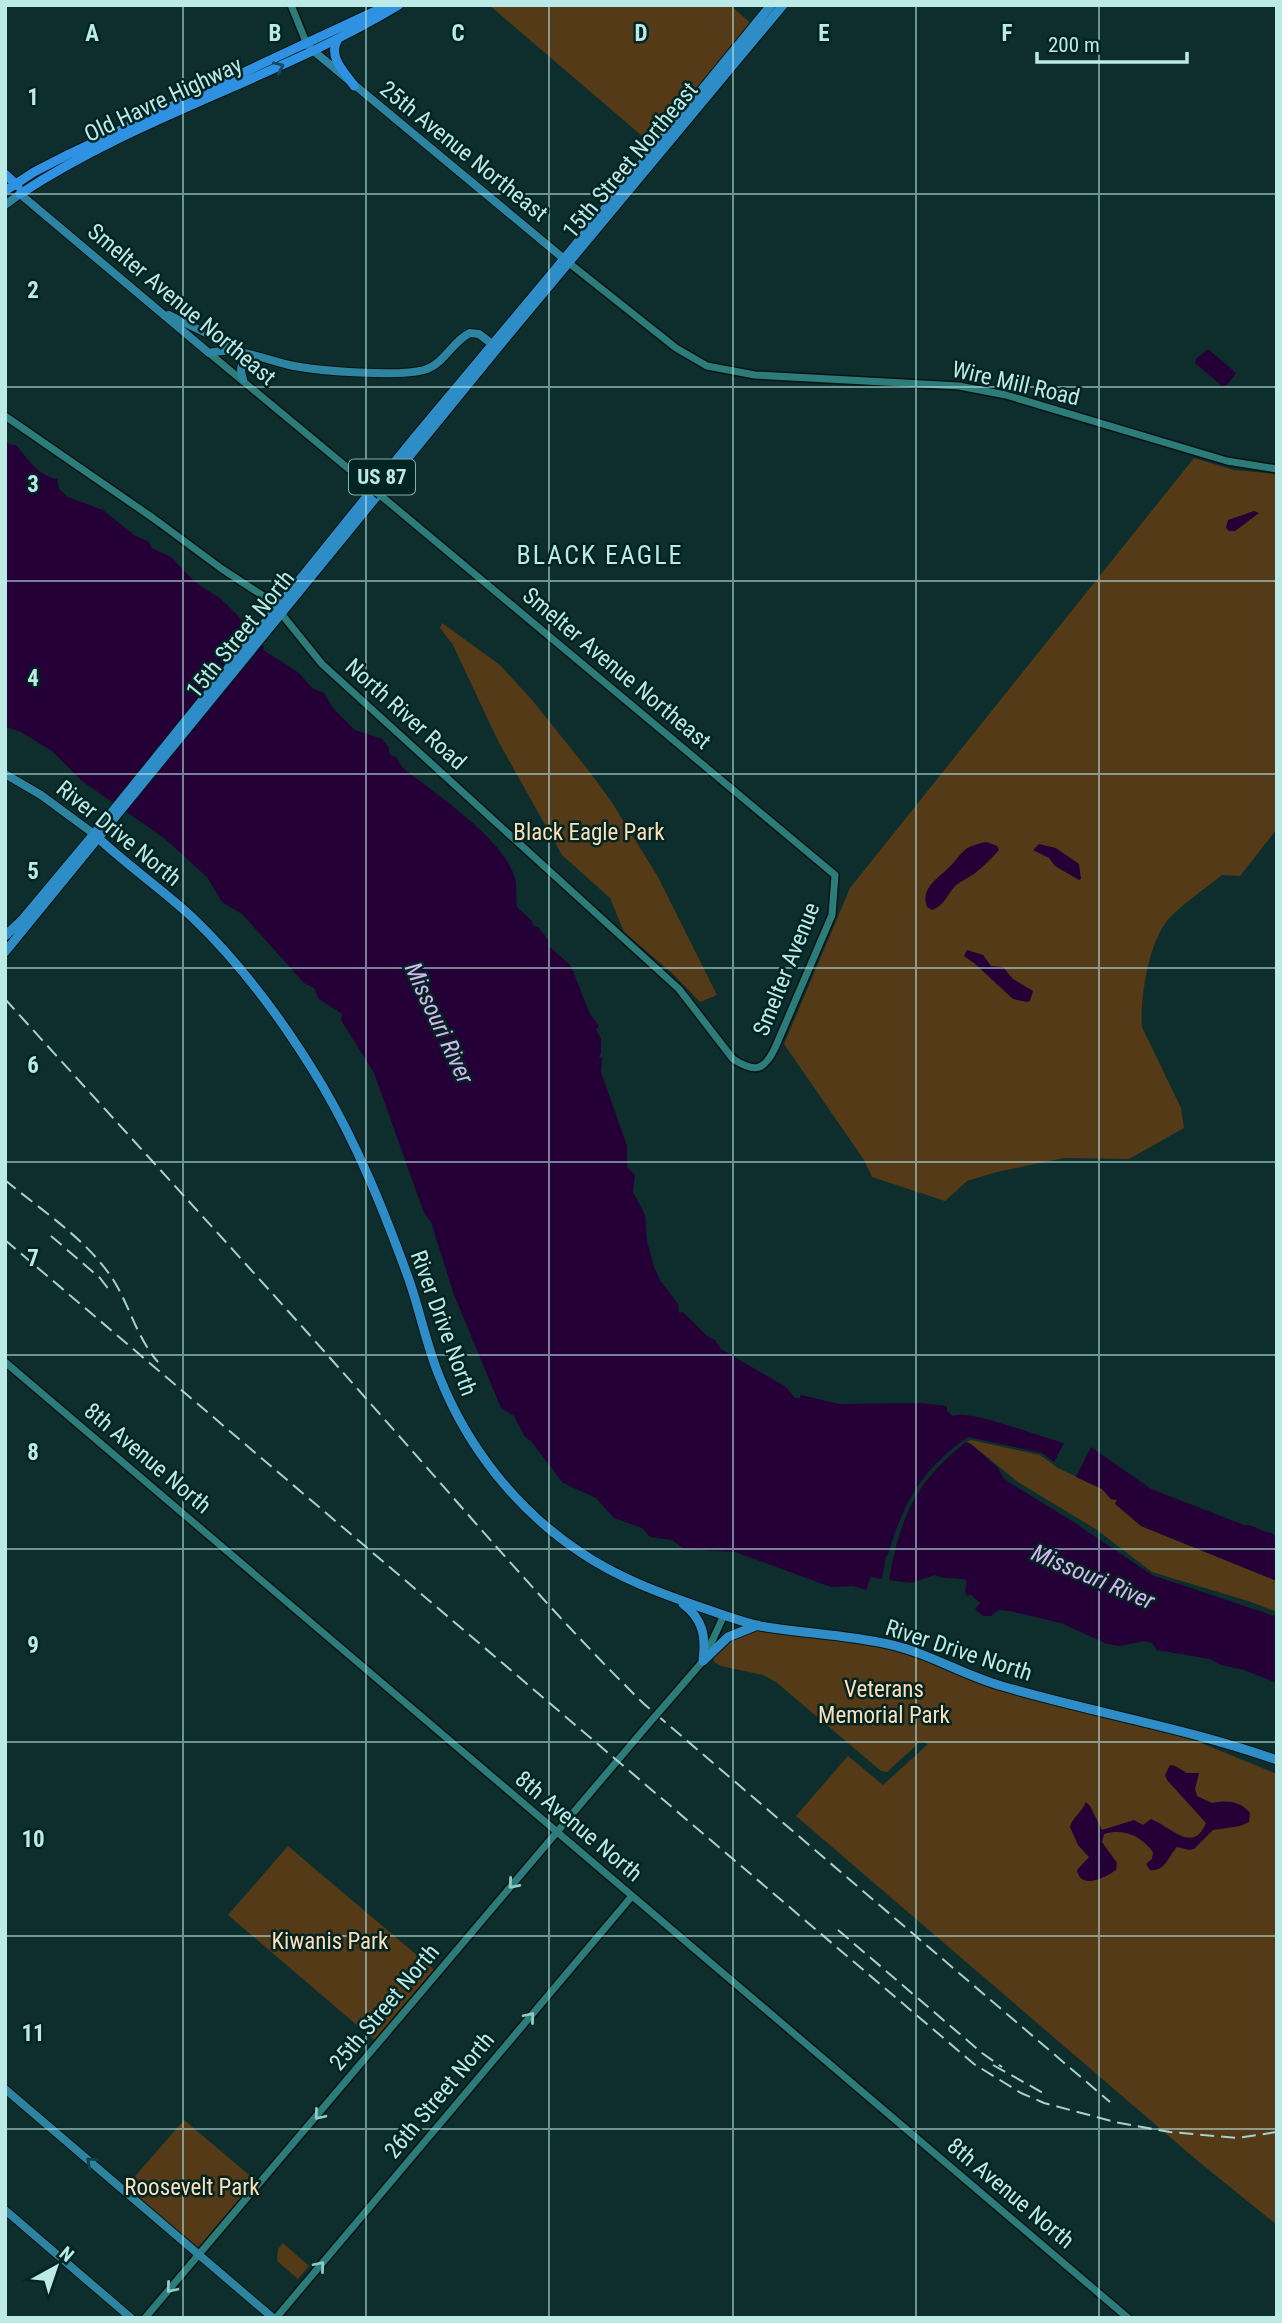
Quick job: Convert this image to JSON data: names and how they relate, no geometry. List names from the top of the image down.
{
  "streets": {
    "highway": ["Old Havre Highway", "Smelter Avenue Northeast"],
    "main road": [
      "25th Avenue Northeast",
      "15th Street Northeast",
      "US 87",
      "15th Street North",
      "River Drive North"
    ],
    "street": [
      "Wire Mill Road",
      "North River Road",
      "Smelter Avenue",
      "8th Avenue North",
      "25th Street North",
      "26th Street North"
    ]
  },
  "crossings": [
    ["Old Havre Highway", "25th Avenue Northeast"],
    ["Old Havre Highway", "Smelter Avenue Northeast"],
    ["25th Avenue Northeast", "15th Street Northeast"],
    ["25th Avenue Northeast", "Wire Mill Road"],
    ["15th Street Northeast", "15th Street North"],
    ["Smelter Avenue Northeast", "Smelter Avenue"],
    ["15th Street North", "North River Road"],
    ["15th Street North", "River Drive North"],
    ["North River Road", "Smelter Avenue"],
    ["8th Avenue North", "25th Street North"],
    ["8th Avenue North", "26th Street North"]
  ],
  "one_way": ["25th Street North", "26th Street North"],
  "districts": ["BLACK EAGLE"],
  "water": ["Missouri River"],
  "parks": [
    "Black Eagle Park",
    "Veterans Memorial Park",
    "Kiwanis Park",
    "Roosevelt Park"
  ],
  "scale_bar": "200 m",
  "north": "top right",
  "grid": {
    "columns": [
      "A",
      "B",
      "C",
      "D",
      "E",
      "F"
    ],
    "rows": [
      "1",
      "2",
      "3",
      "4",
      "5",
      "6",
      "7",
      "8",
      "9",
      "10",
      "11"
    ]
  }
}
